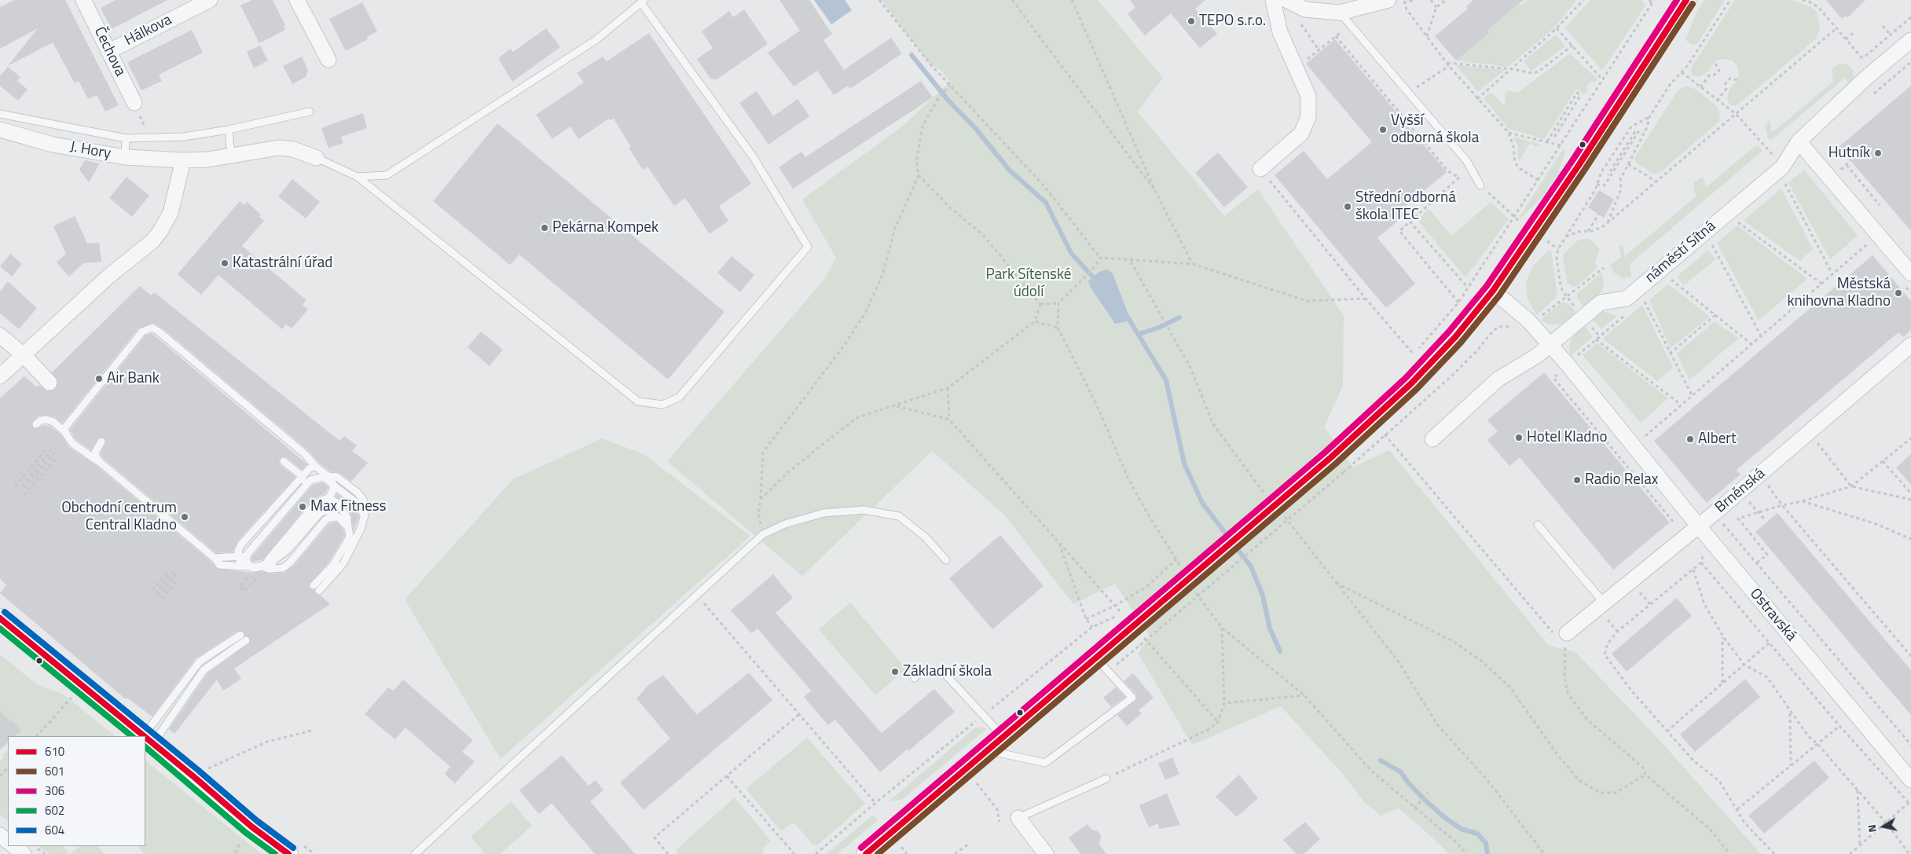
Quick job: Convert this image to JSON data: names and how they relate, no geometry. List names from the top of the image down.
{
  "streets": {
    "street": [
      "Hálkova",
      "Čechova",
      "J. Hory",
      "náměstí Sítná",
      "Brněnská",
      "Ostravská"
    ]
  },
  "crossings": [
    ["Hálkova", "Čechova"],
    ["Brněnská", "Ostravská"]
  ],
  "parks": ["Park Sítenské údolí"],
  "places": [
    "TEPO s.r.o.",
    "Vyšší odborná škola",
    "Hutník",
    "Střední odborná škola ITEC",
    "Pekárna Kompek",
    "Katastrální úřad",
    "Městská knihovna Kladno",
    "Air Bank",
    "Hotel Kladno",
    "Albert",
    "Radio Relax",
    "Max Fitness",
    "Obchodní centrum Central Kladno",
    "Základní škola"
  ],
  "lines": [
    "transit line 610",
    "transit line 306",
    "transit line 601",
    "transit line 604",
    "transit line 602"
  ],
  "legend": [
    "610",
    "601",
    "306",
    "602",
    "604"
  ],
  "north": "left"
}
